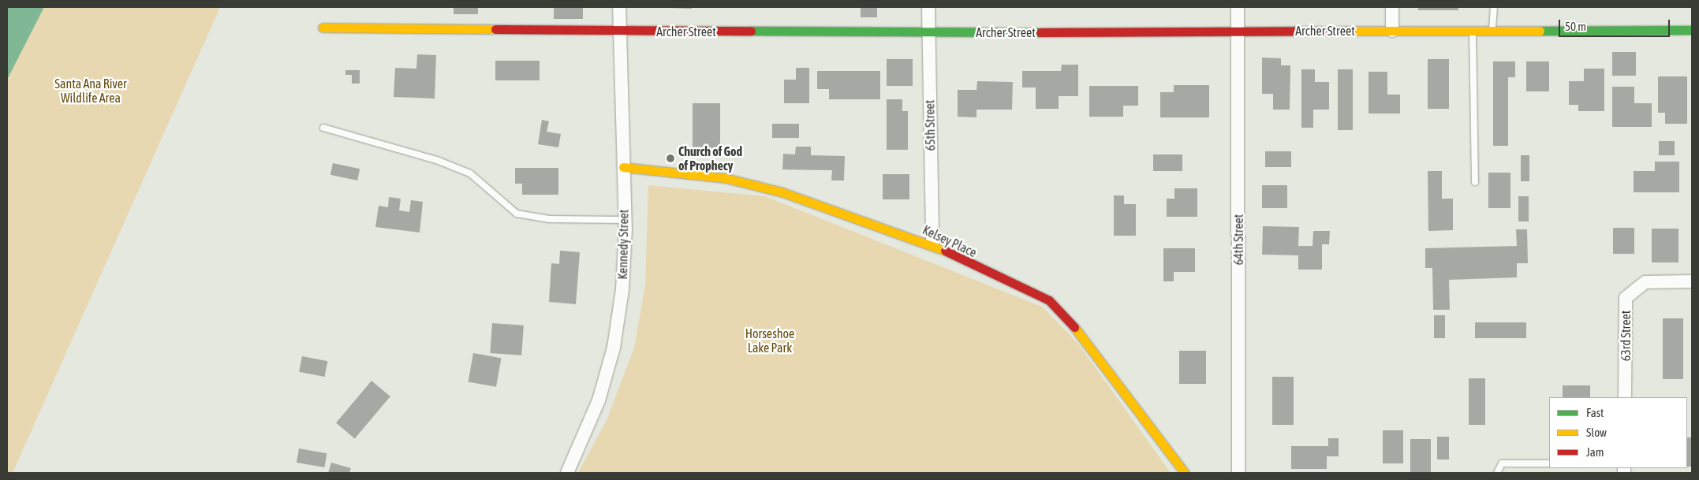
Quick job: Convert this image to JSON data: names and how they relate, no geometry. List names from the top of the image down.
{
  "streets": {
    "street": [
      "Archer Street",
      "65th Street",
      "64th Street",
      "Kelsey Place",
      "Kennedy Street",
      "63rd Street"
    ]
  },
  "crossings": [
    ["Archer Street", "65th Street"],
    ["Archer Street", "64th Street"],
    ["Archer Street", "Kennedy Street"],
    ["65th Street", "Kelsey Place"],
    ["Kelsey Place", "Kennedy Street"]
  ],
  "parks": ["Santa Ana River Wildlife Area", "Horseshoe Lake Park"],
  "places": ["Church of God of Prophecy"],
  "legend": ["Fast", "Slow", "Jam"],
  "scale_bar": "50 m"
}
